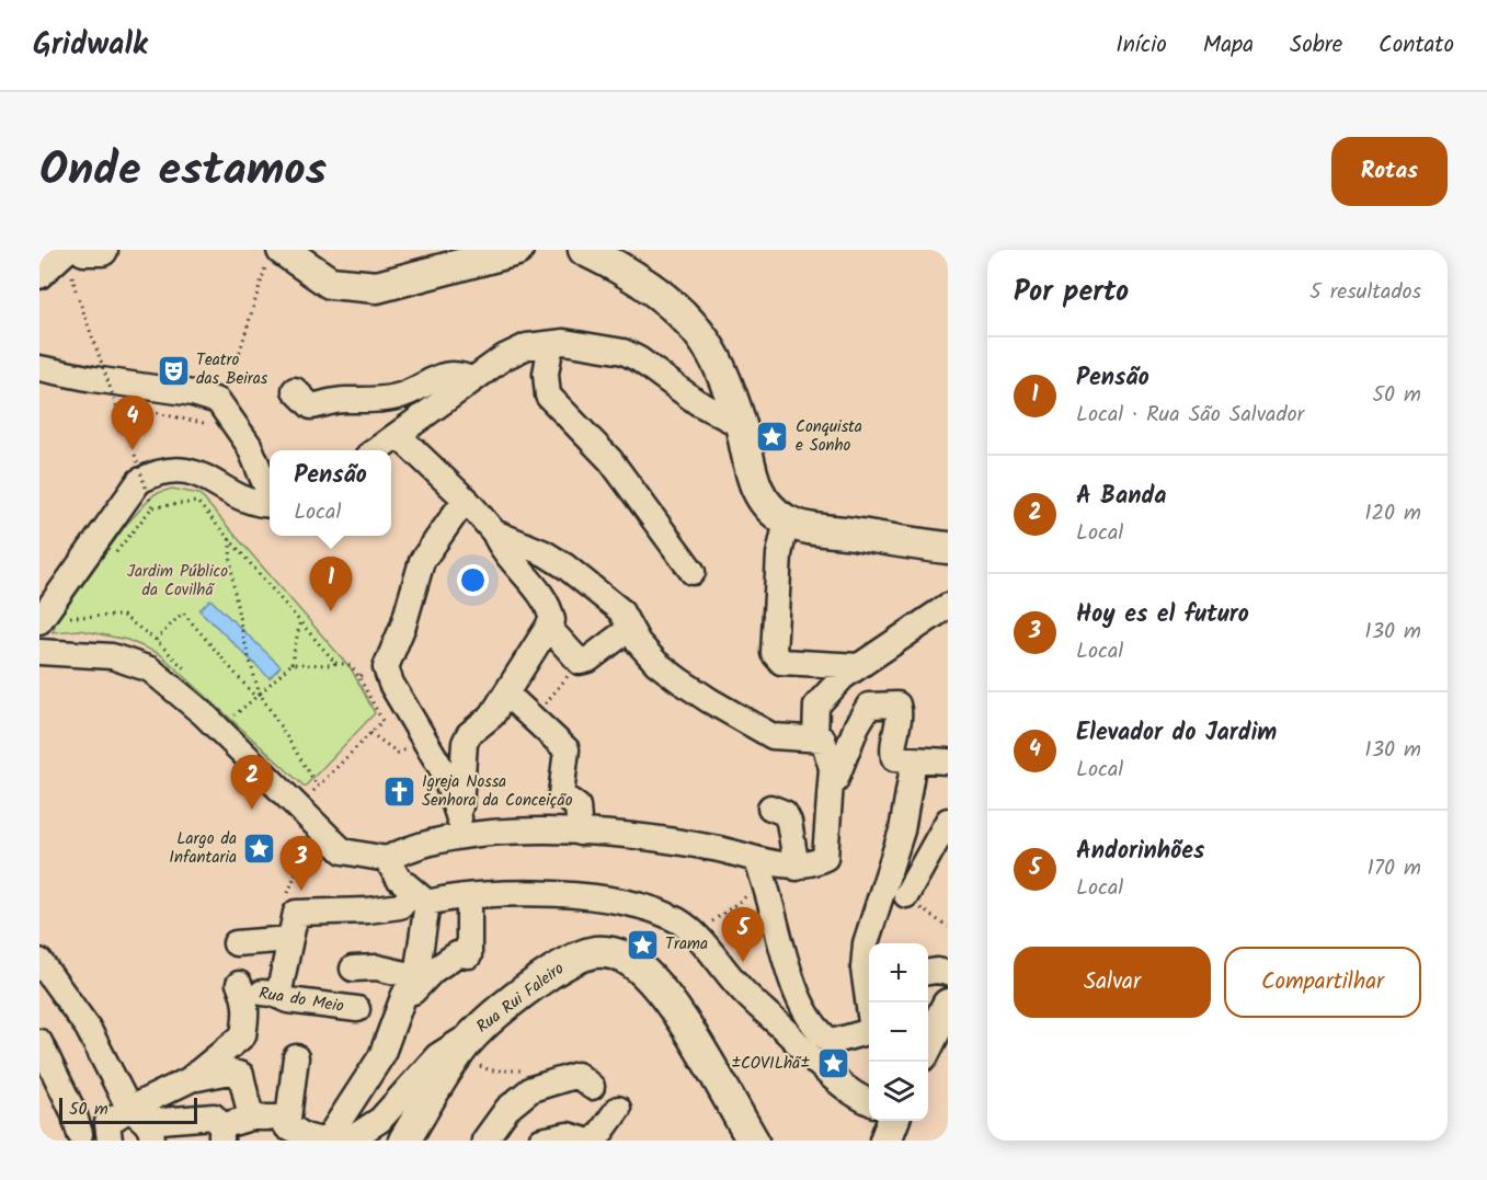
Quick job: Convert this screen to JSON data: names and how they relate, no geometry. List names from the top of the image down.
{
  "streets": {
    "main road": ["Rua Rui Faleiro"],
    "street": ["Rua do Meio"]
  },
  "parks": ["Jardim Público da Covilhã"],
  "places": {
    "theatre": ["Teatro das Beiras"],
    "place": [
      "Conquista e Sonho",
      "Largo da Infantaria",
      "Trama",
      "±COVILhã±"
    ],
    "church": ["Igreja Nossa Senhora da Conceição"]
  },
  "scale_bar": "50 m",
  "page": {
    "header": "Gridwalk",
    "nav": [
      "Início",
      "Mapa",
      "Sobre",
      "Contato"
    ],
    "title": "Onde estamos",
    "buttons": [
      "Rotas",
      ["Salvar", "Compartilhar"]
    ],
    "heading": ["Por perto", "5 resultados"],
    "list": [
      {
        "mark": "1",
        "name": "Pensão",
        "note": "Local · Rua São Salvador",
        "value": "50 m"
      },
      {
        "mark": "2",
        "name": "A Banda",
        "note": "Local",
        "value": "120 m"
      },
      {
        "mark": "3",
        "name": "Hoy es el futuro",
        "note": "Local",
        "value": "130 m"
      },
      {
        "mark": "4",
        "name": "Elevador do Jardim",
        "note": "Local",
        "value": "130 m"
      },
      {
        "mark": "5",
        "name": "Andorinhões",
        "note": "Local",
        "value": "170 m"
      }
    ],
    "pins": [
      "4",
      "1",
      "2",
      "3",
      "5"
    ],
    "popup": ["Pensão", "Local"],
    "map_buttons": ["+", "−"],
    "scale": "50 m"
  }
}
